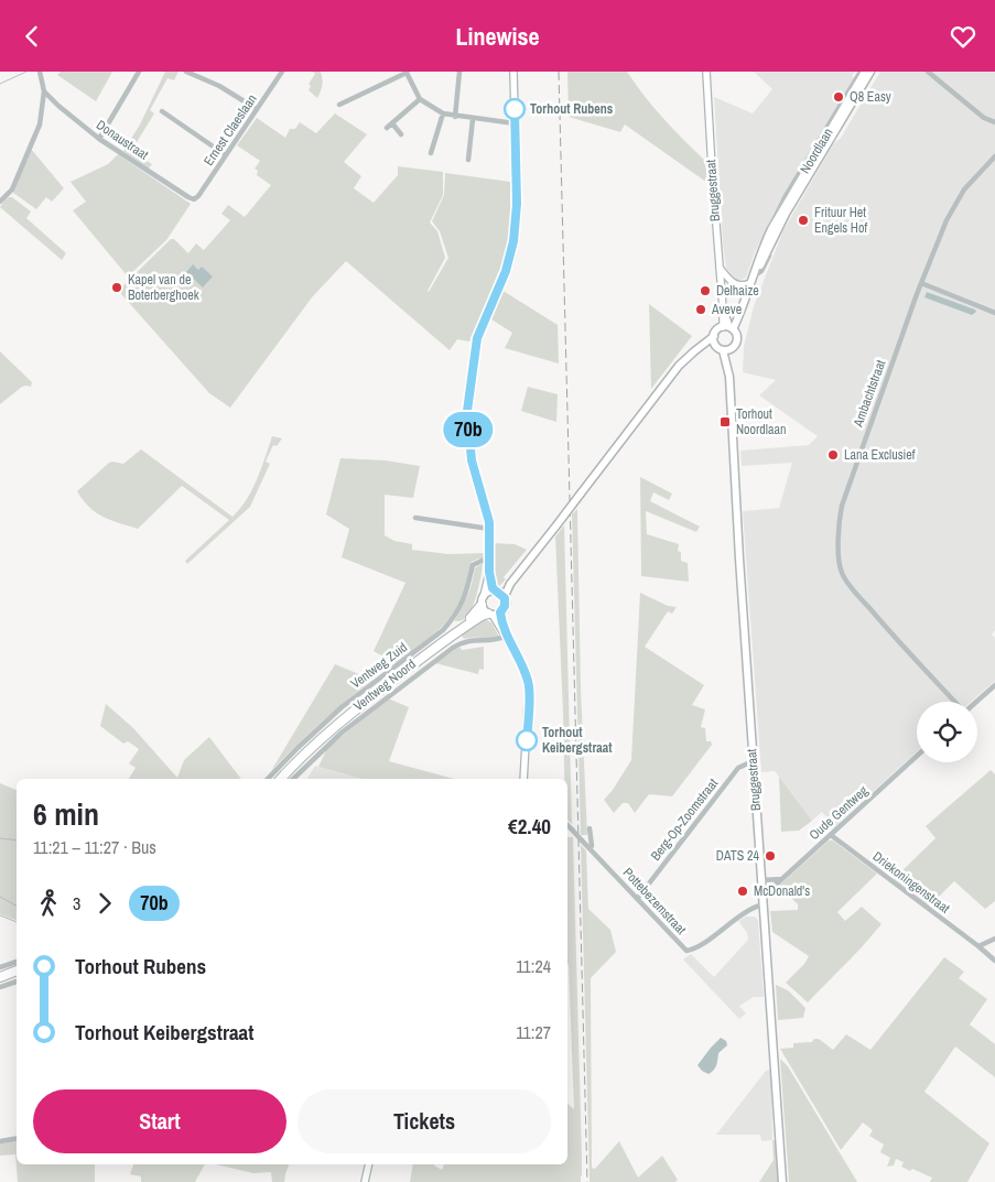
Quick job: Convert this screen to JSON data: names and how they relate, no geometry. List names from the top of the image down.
{
  "streets": {
    "main road": ["Noordlaan", "Bruggestraat"],
    "street": [
      "Ernest Claeslaan",
      "Donaustraat",
      "Ambachtstraat",
      "Ventweg Zuid",
      "Ventweg Noord",
      "Oude Gentweg",
      "Berg-Op-Zoomstraat",
      "Driekoningenstraat",
      "Pottebezemstraat"
    ]
  },
  "crossings": [
    ["Ernest Claeslaan", "Donaustraat"],
    ["Noordlaan", "Bruggestraat"],
    ["Bruggestraat", "Oude Gentweg"],
    ["Bruggestraat", "Berg-Op-Zoomstraat"],
    ["Bruggestraat", "Pottebezemstraat"],
    ["Oude Gentweg", "Driekoningenstraat"],
    ["Berg-Op-Zoomstraat", "Pottebezemstraat"]
  ],
  "places": {
    "other": [
      "Q8 Easy",
      "Torhout Rubens",
      "Frituur Het Engels Hof",
      "Kapel van de Boterberghoek",
      "Delhaize",
      "Aveve",
      "Lana Exclusief",
      "Torhout Keibergstraat",
      "DATS 24",
      "McDonald's"
    ],
    "transit": ["Torhout Noordlaan"]
  },
  "lines": ["bus line 70b"],
  "page": {
    "header": "Linewise",
    "on_map": "70b",
    "heading": ["6 min", "11:21 – 11:27 · Bus", "€2.40"],
    "legs": ["3", "70b"],
    "list": [
      {
        "name": "Torhout Rubens",
        "value": "11:24"
      },
      {
        "name": "Torhout Keibergstraat",
        "value": "11:27"
      }
    ],
    "buttons": ["Start", "Tickets"]
  }
}
